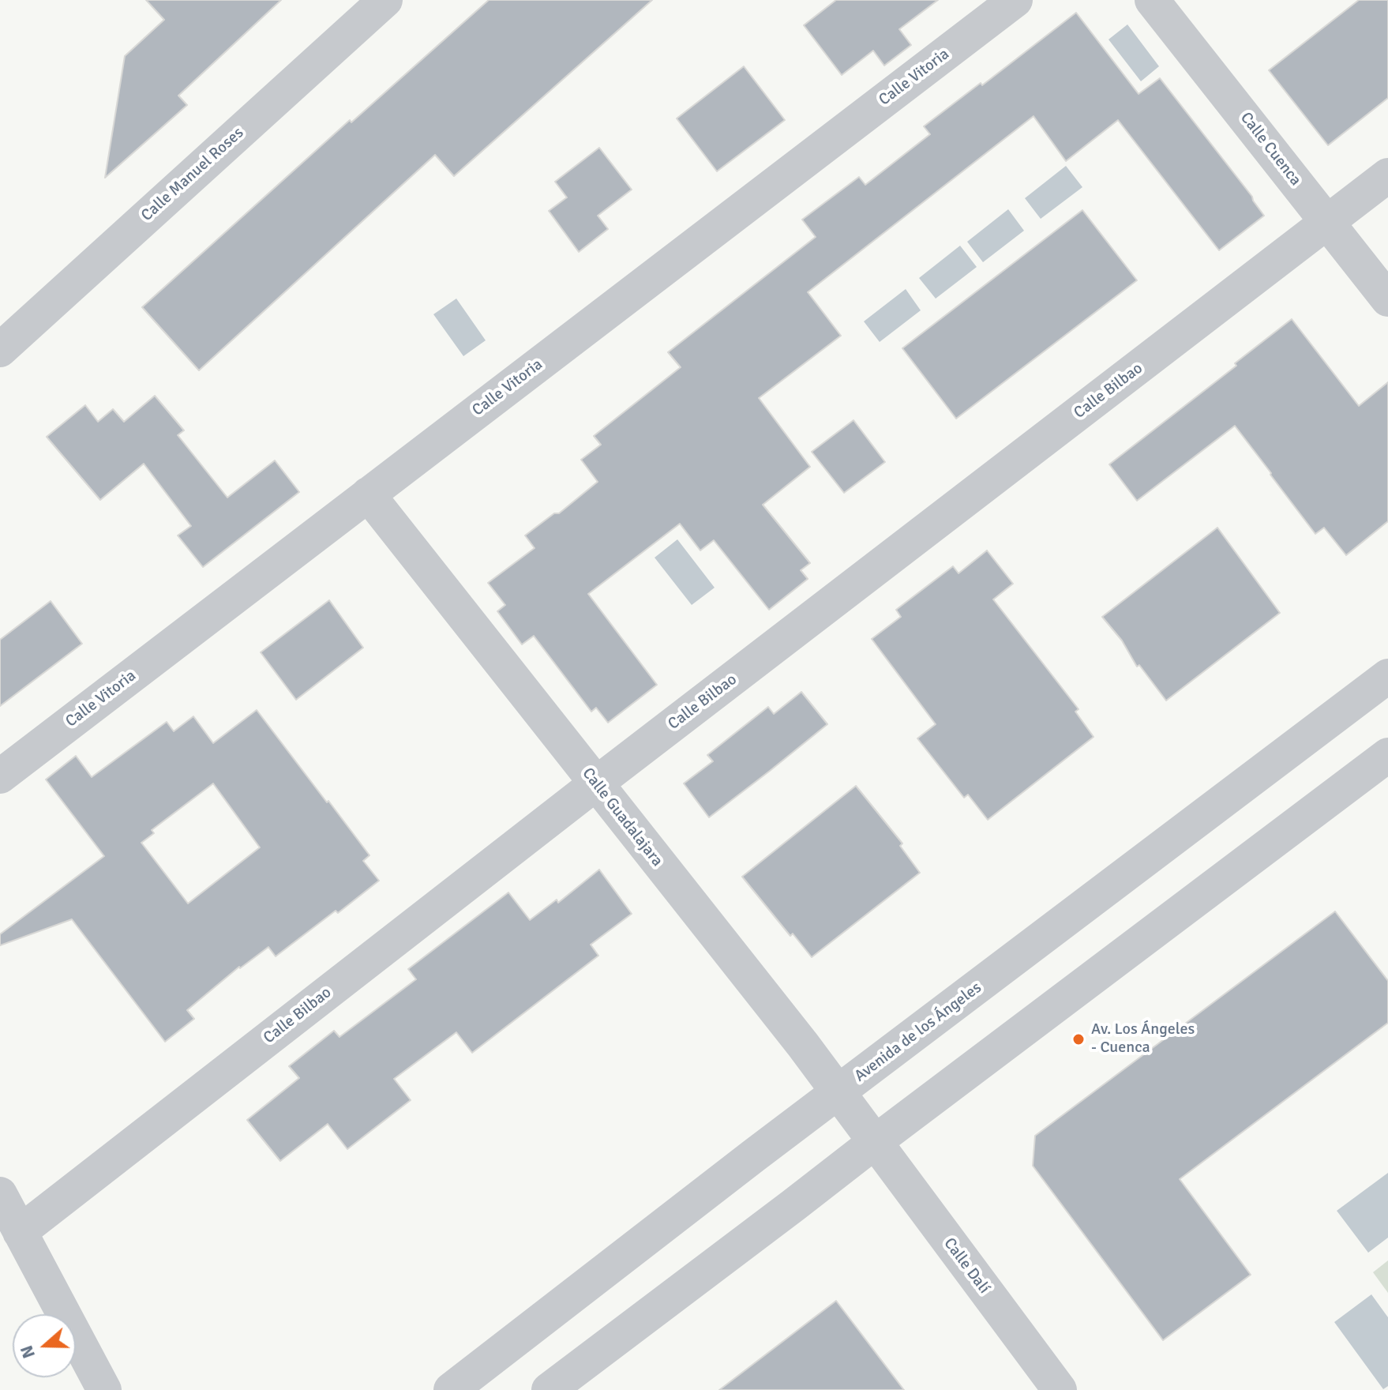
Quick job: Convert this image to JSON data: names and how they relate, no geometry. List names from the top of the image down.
{
  "streets": {
    "street": [
      "Calle Vitoria",
      "Calle Cuenca",
      "Calle Manuel Roses",
      "Calle Bilbao",
      "Calle Guadalajara",
      "Avenida de los Ángeles",
      "Calle Dalí"
    ]
  },
  "crossings": [
    ["Calle Vitoria", "Calle Guadalajara"],
    ["Calle Cuenca", "Calle Bilbao"],
    ["Calle Bilbao", "Calle Guadalajara"],
    ["Calle Guadalajara", "Avenida de los Ángeles"],
    ["Calle Guadalajara", "Calle Dalí"]
  ],
  "places": ["Av. Los Ángeles - Cuenca"],
  "north": "left"
}
